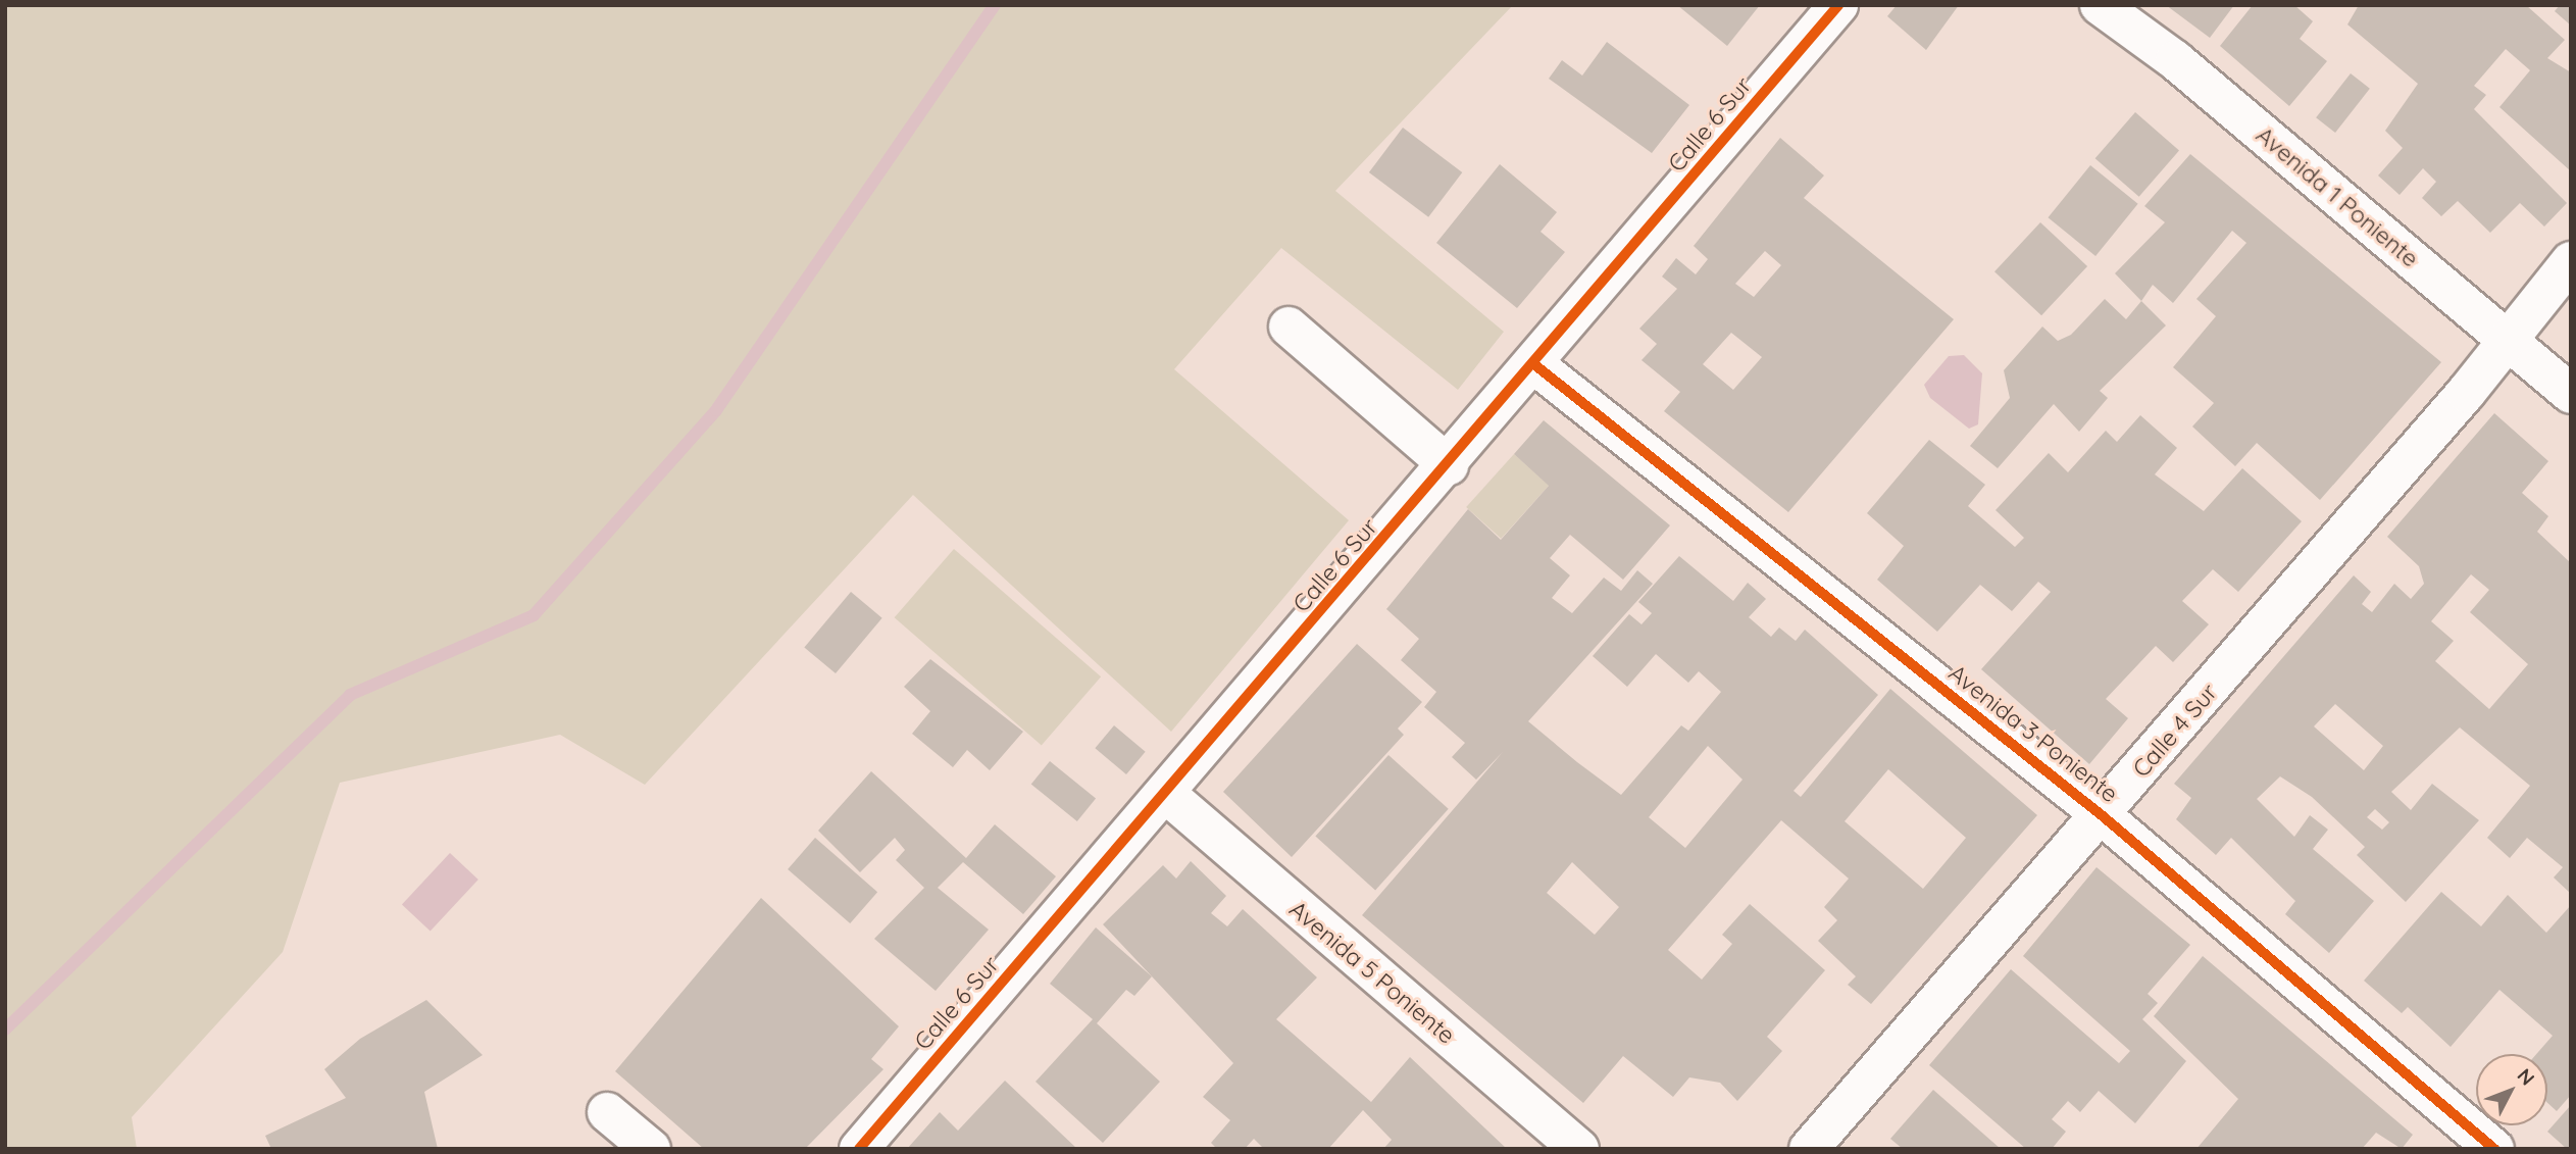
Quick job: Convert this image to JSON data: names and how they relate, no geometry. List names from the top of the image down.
{
  "streets": {
    "street": [
      "Calle 6 Sur",
      "Avenida 1 Poniente",
      "Calle 4 Sur",
      "Avenida 3 Poniente",
      "Avenida 5 Poniente"
    ]
  },
  "crossings": [
    ["Calle 6 Sur", "Avenida 3 Poniente"],
    ["Calle 6 Sur", "Avenida 5 Poniente"],
    ["Avenida 1 Poniente", "Calle 4 Sur"],
    ["Calle 4 Sur", "Avenida 3 Poniente"]
  ],
  "north": "top right"
}
